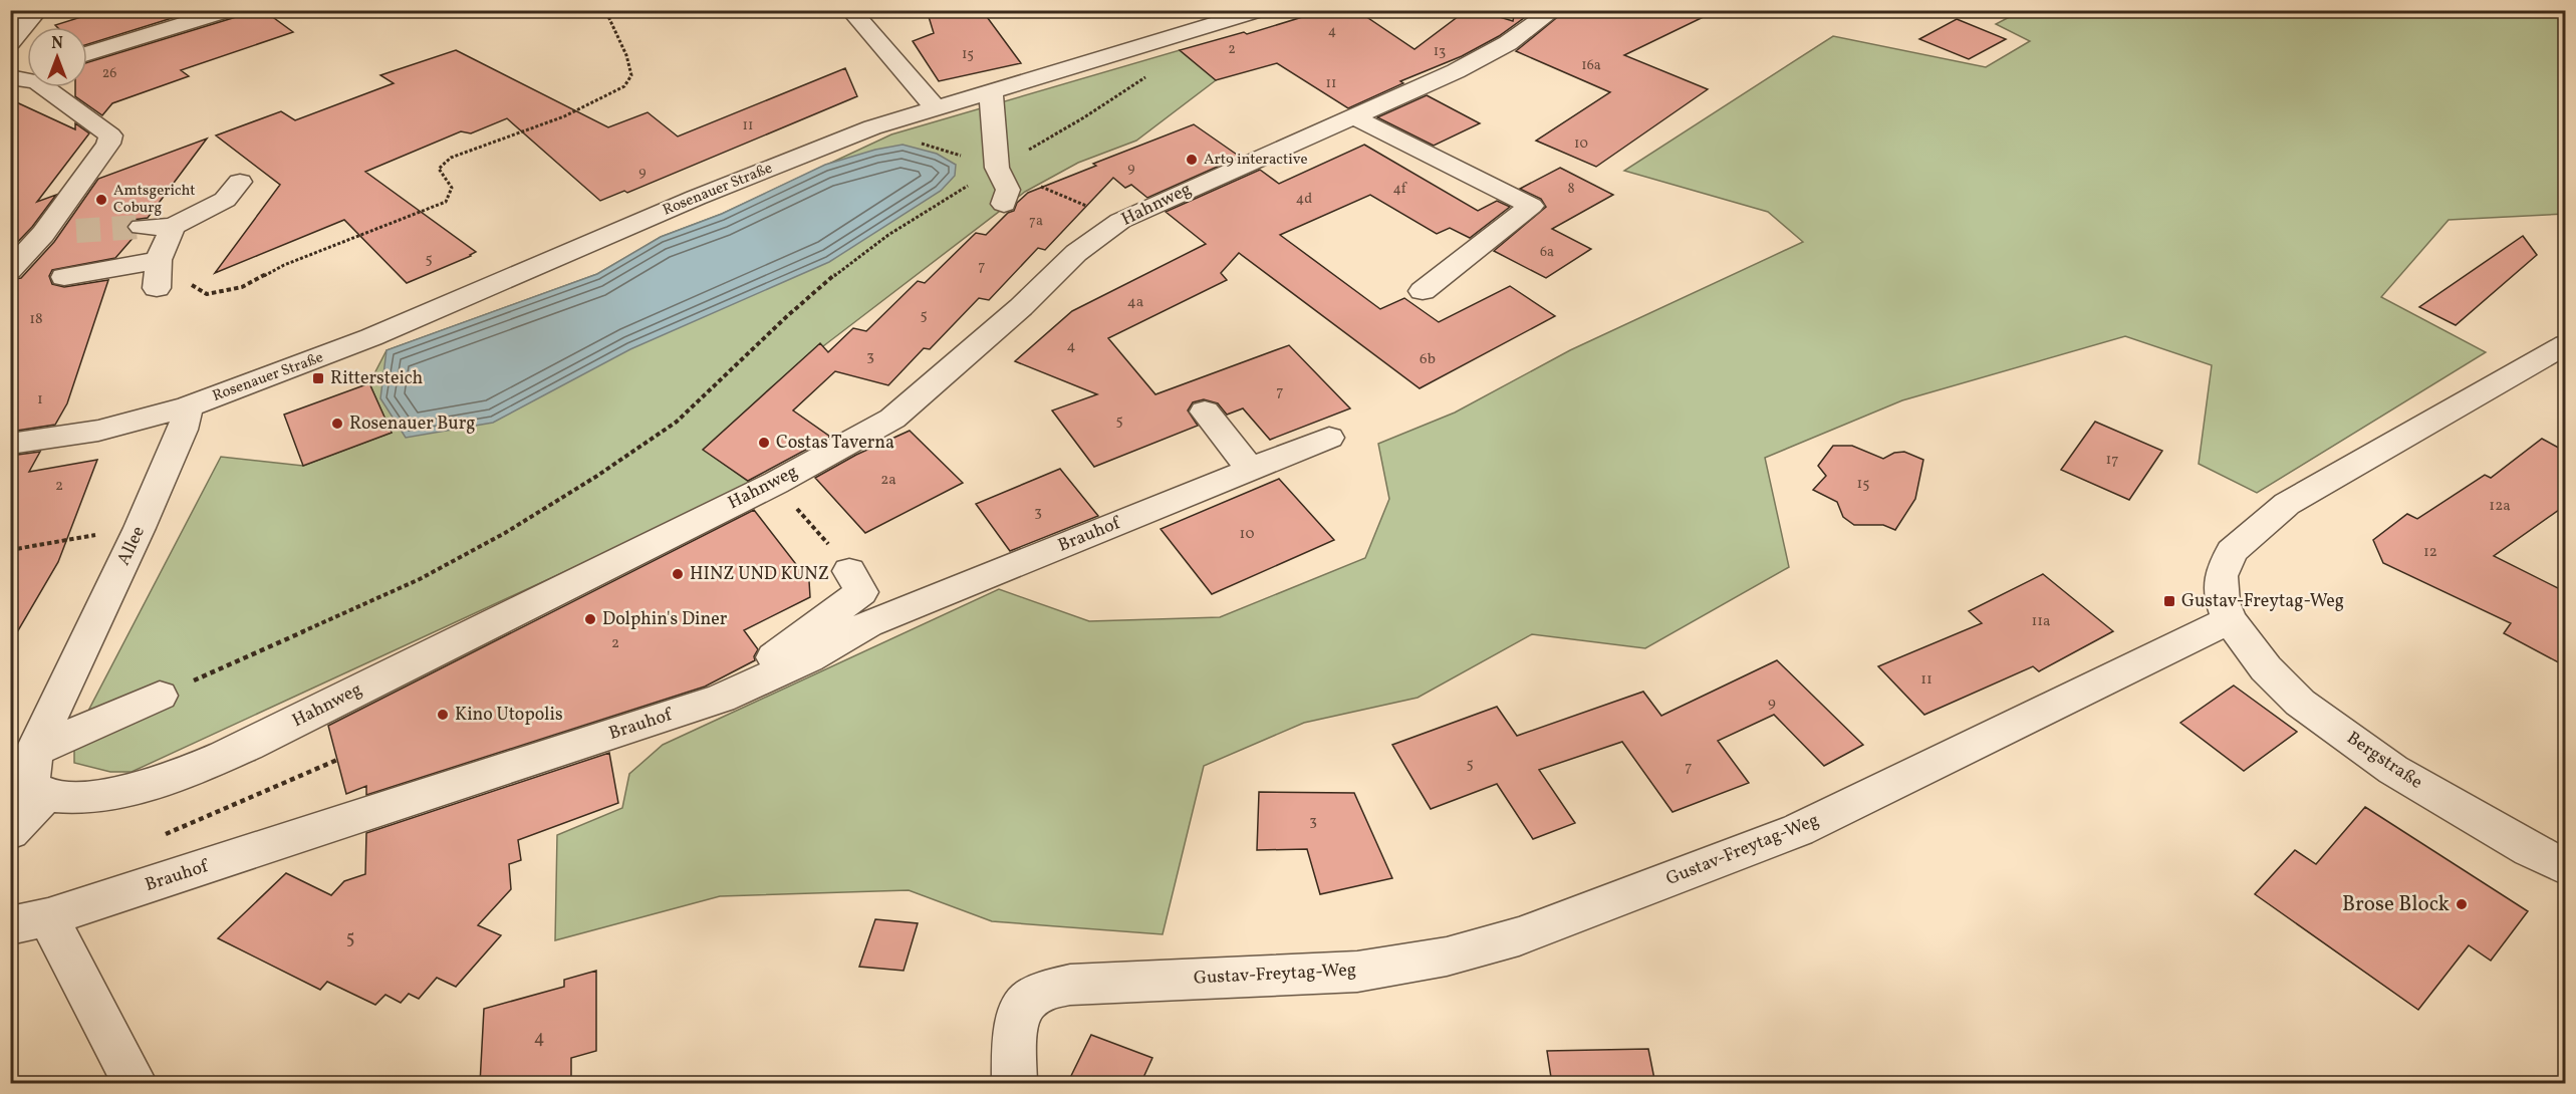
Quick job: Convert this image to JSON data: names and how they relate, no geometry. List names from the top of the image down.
{
  "streets": {
    "street": [
      "Rosenauer Straße",
      "Hahnweg",
      "Brauhof",
      "Allee",
      "Bergstraße",
      "Gustav-Freytag-Weg"
    ]
  },
  "crossings": [
    ["Rosenauer Straße", "Allee"],
    ["Hahnweg", "Allee"],
    ["Bergstraße", "Gustav-Freytag-Weg"]
  ],
  "places": {
    "other": [
      "Art9 interactive",
      "Amtsgericht Coburg",
      "Rosenauer Burg",
      "Costas Taverna",
      "HINZ UND KUNZ",
      "Dolphin's Diner",
      "Kino Utopolis",
      "Brose Block"
    ],
    "transit": ["Rittersteich", "Gustav-Freytag-Weg"]
  },
  "house_numbers": [
    "4",
    "2",
    "13",
    "15",
    "16a",
    "26",
    "11",
    "11",
    "10",
    "9",
    "9",
    "4f",
    "8",
    "4d",
    "7a",
    "6a",
    "5",
    "7",
    "4a",
    "5",
    "18",
    "4",
    "3",
    "6b",
    "7",
    "1",
    "5",
    "17",
    "2a",
    "15",
    "2",
    "12a",
    "3",
    "10",
    "12",
    "11a",
    "2",
    "11",
    "9",
    "5",
    "7",
    "3",
    "5",
    "4"
  ],
  "north": "top"
}
